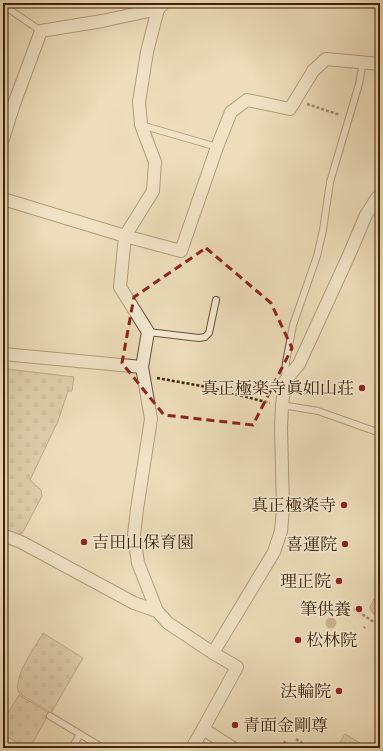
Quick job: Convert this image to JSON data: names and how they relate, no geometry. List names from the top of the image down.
{
  "places": [
    "真正極楽寺眞如山荘",
    "真正極楽寺",
    "吉田山保育園",
    "喜運院",
    "理正院",
    "筆供養",
    "松林院",
    "法輪院",
    "青面金剛尊"
  ]
}
